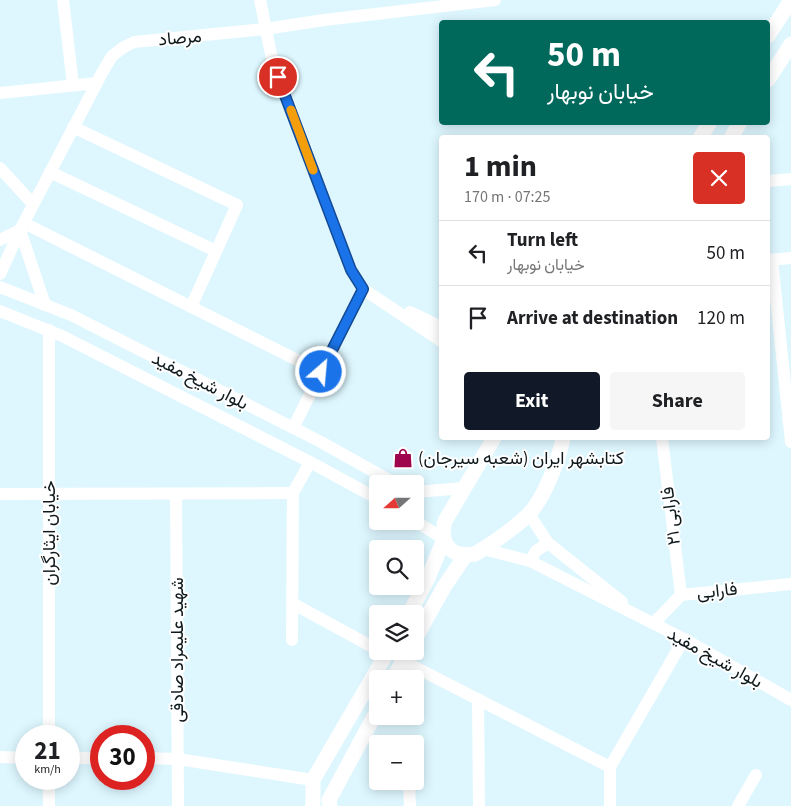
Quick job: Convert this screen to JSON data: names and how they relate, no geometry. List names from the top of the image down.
{
  "streets": {
    "street": [
      "مرصاد",
      "بلوار شیخ مفید",
      "فارابی ۲۱",
      "خیابان ایثارگران",
      "فارابی",
      "شهید علیمراد صادقی"
    ]
  },
  "crossings": [
    ["بلوار شیخ مفید", "خیابان ایثارگران"],
    ["بلوار شیخ مفید", "فارابی"],
    ["فارابی ۲۱", "فارابی"]
  ],
  "places": {
    "shop": ["کتابشهر ایران (شعبه سیرجان)"]
  },
  "north": "left",
  "page": {
    "turn": ["50 m", "خیابان نوبهار"],
    "heading": ["1 min", "170 m · 07:25"],
    "list": [
      {
        "name": "Turn left",
        "note": "خیابان نوبهار",
        "value": "50 m"
      },
      {
        "name": "Arrive at destination",
        "value": "120 m"
      }
    ],
    "buttons": ["Exit", "Share"],
    "map_buttons": ["+", "−"],
    "speed": "21 km/h",
    "limit": "30"
  }
}
